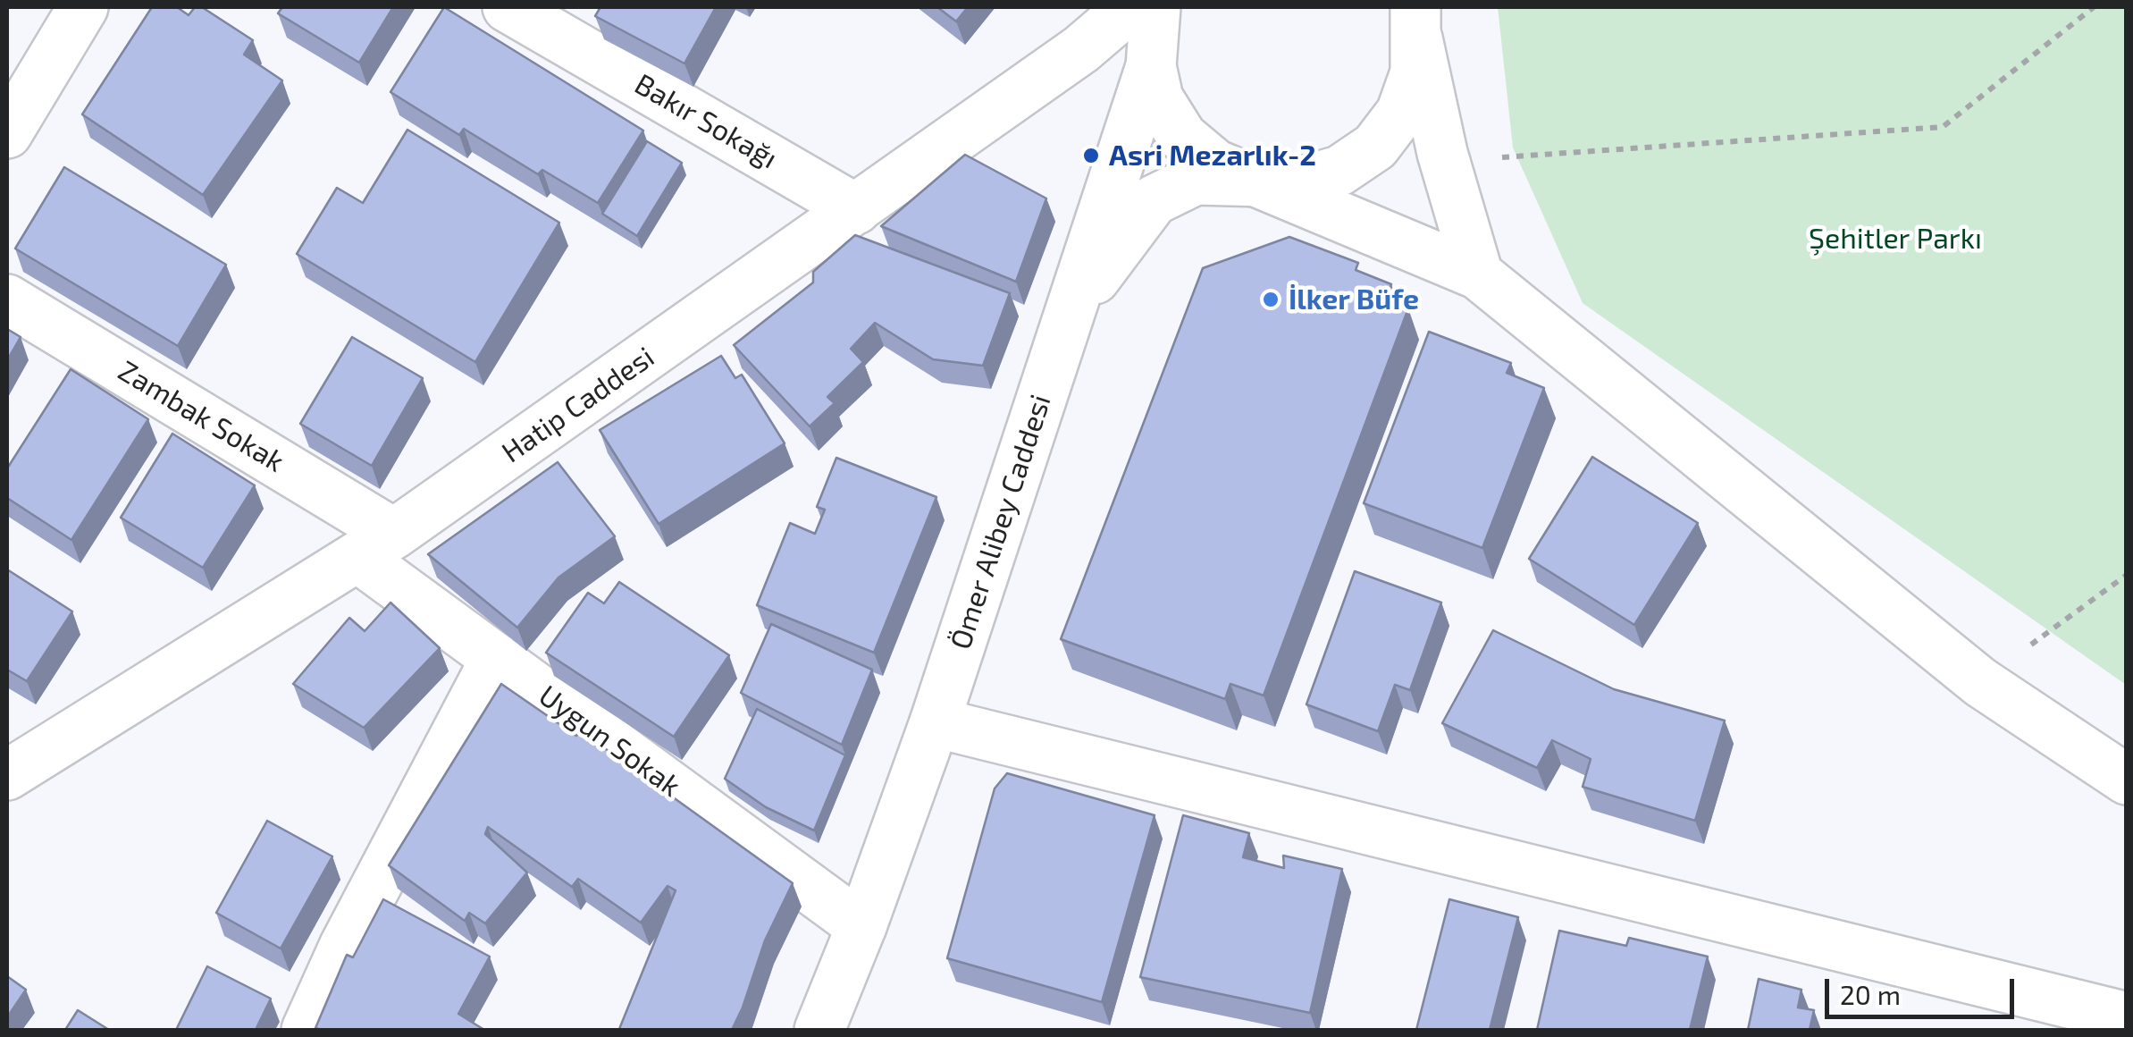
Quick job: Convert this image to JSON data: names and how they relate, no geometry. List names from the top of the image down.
{
  "streets": {
    "street": [
      "Bakır Sokağı",
      "Hatip Caddesi",
      "Zambak Sokak",
      "Ömer Alibey Caddesi",
      "Uygun Sokak"
    ]
  },
  "crossings": [
    ["Bakır Sokağı", "Hatip Caddesi"],
    ["Hatip Caddesi", "Zambak Sokak"],
    ["Hatip Caddesi", "Uygun Sokak"],
    ["Zambak Sokak", "Uygun Sokak"],
    ["Ömer Alibey Caddesi", "Uygun Sokak"]
  ],
  "parks": ["Şehitler Parkı"],
  "places": ["Asri Mezarlık-2", "İlker Büfe"],
  "scale_bar": "20 m"
}
